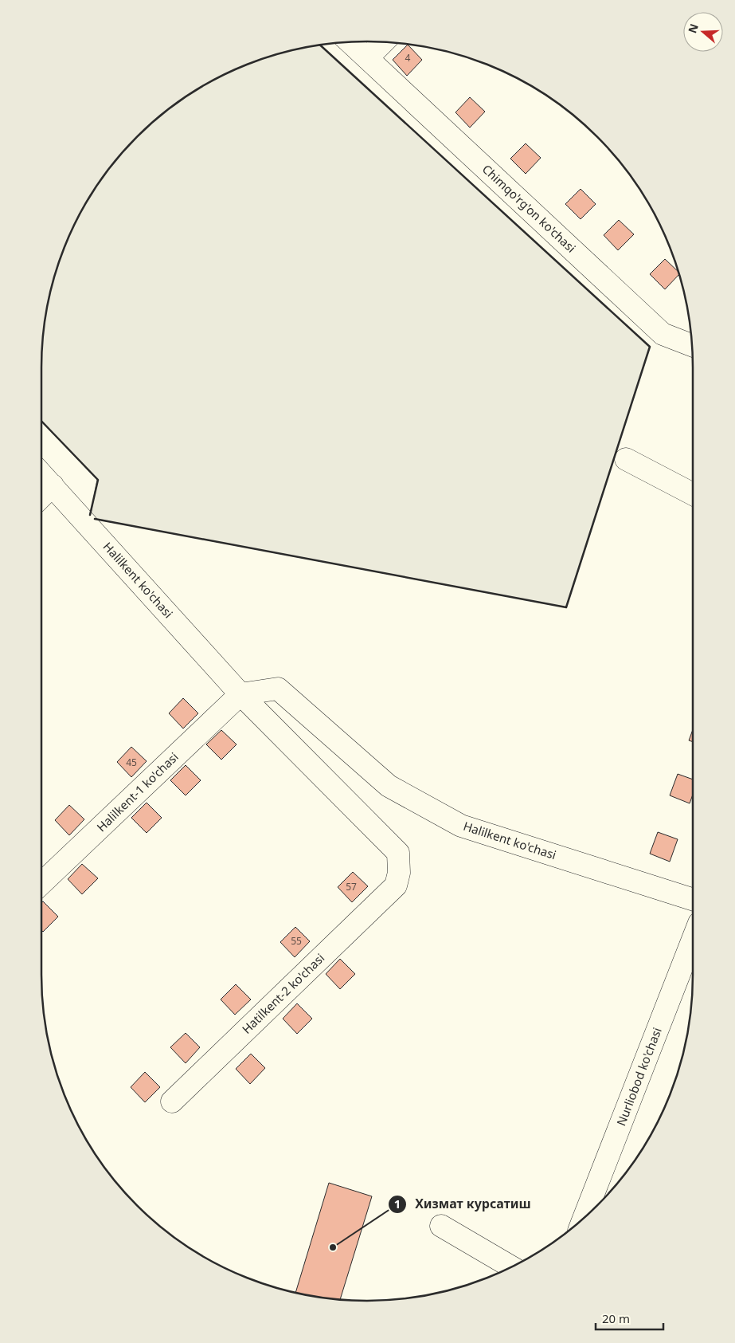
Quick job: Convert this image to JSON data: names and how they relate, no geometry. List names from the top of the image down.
{
  "streets": {
    "street": [
      "Chimqo'rg'on ko'chasi",
      "Halilkent ko'chasi",
      "Halilkent-1 ko'chasi",
      "Hatilkent-2 ko'chasi",
      "Nurliobod ko'chasi"
    ]
  },
  "crossings": [
    ["Halilkent ko'chasi", "Halilkent-1 ko'chasi"],
    ["Halilkent ko'chasi", "Hatilkent-2 ko'chasi"]
  ],
  "places": ["Хизмат курсатиш"],
  "house_numbers": [
    "4",
    "45",
    "57",
    "55"
  ],
  "scale_bar": "20 m",
  "north": "left"
}
